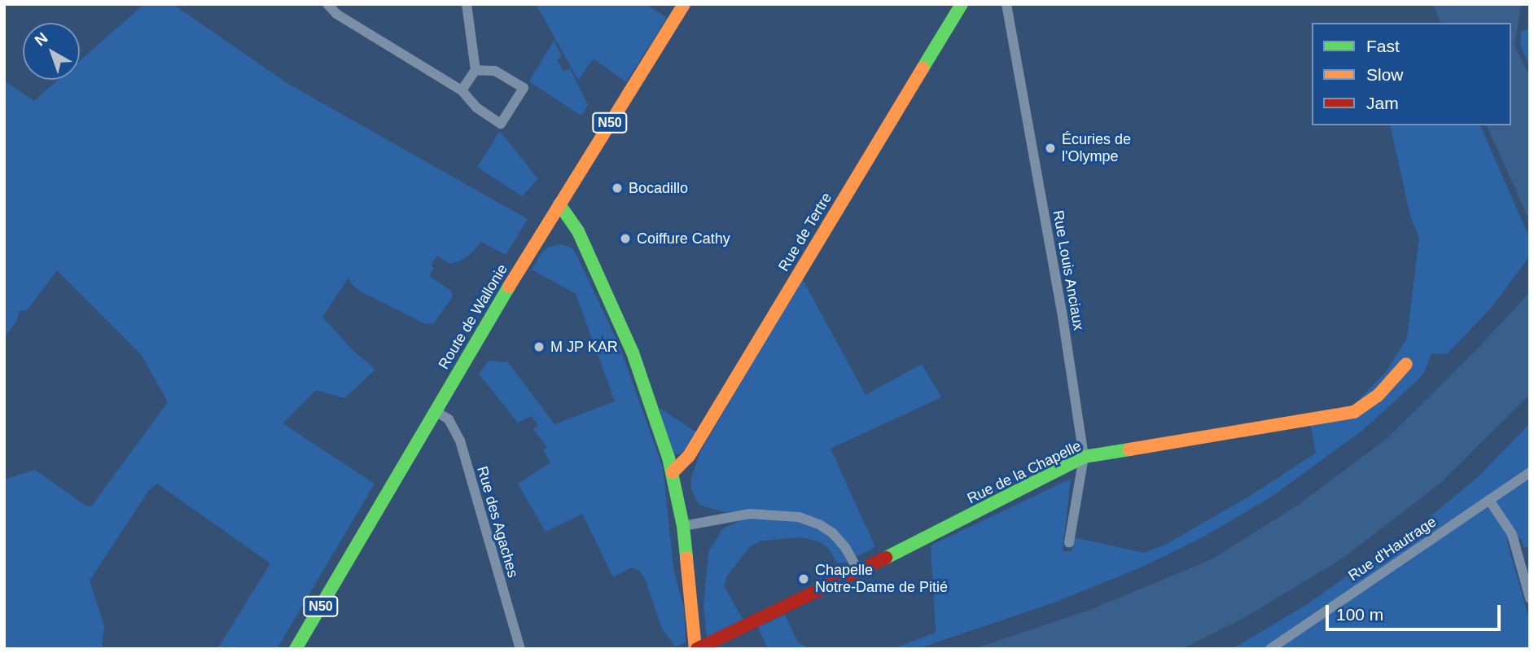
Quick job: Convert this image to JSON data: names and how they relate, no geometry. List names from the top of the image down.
{
  "streets": {
    "street": [
      "N50",
      "Rue de Tertre",
      "Rue Louis Anciaux",
      "Route de Wallonie",
      "Rue de la Chapelle",
      "Rue des Agaches",
      "Rue d'Hautrage"
    ]
  },
  "crossings": [
    ["Rue Louis Anciaux", "Rue de la Chapelle"],
    ["Route de Wallonie", "Rue des Agaches"]
  ],
  "places": [
    "Écuries de l'Olympe",
    "Bocadillo",
    "Coiffure Cathy",
    "M JP KAR",
    "Chapelle Notre-Dame de Pitié"
  ],
  "legend": ["Fast", "Slow", "Jam"],
  "scale_bar": "100 m",
  "north": "top left"
}
